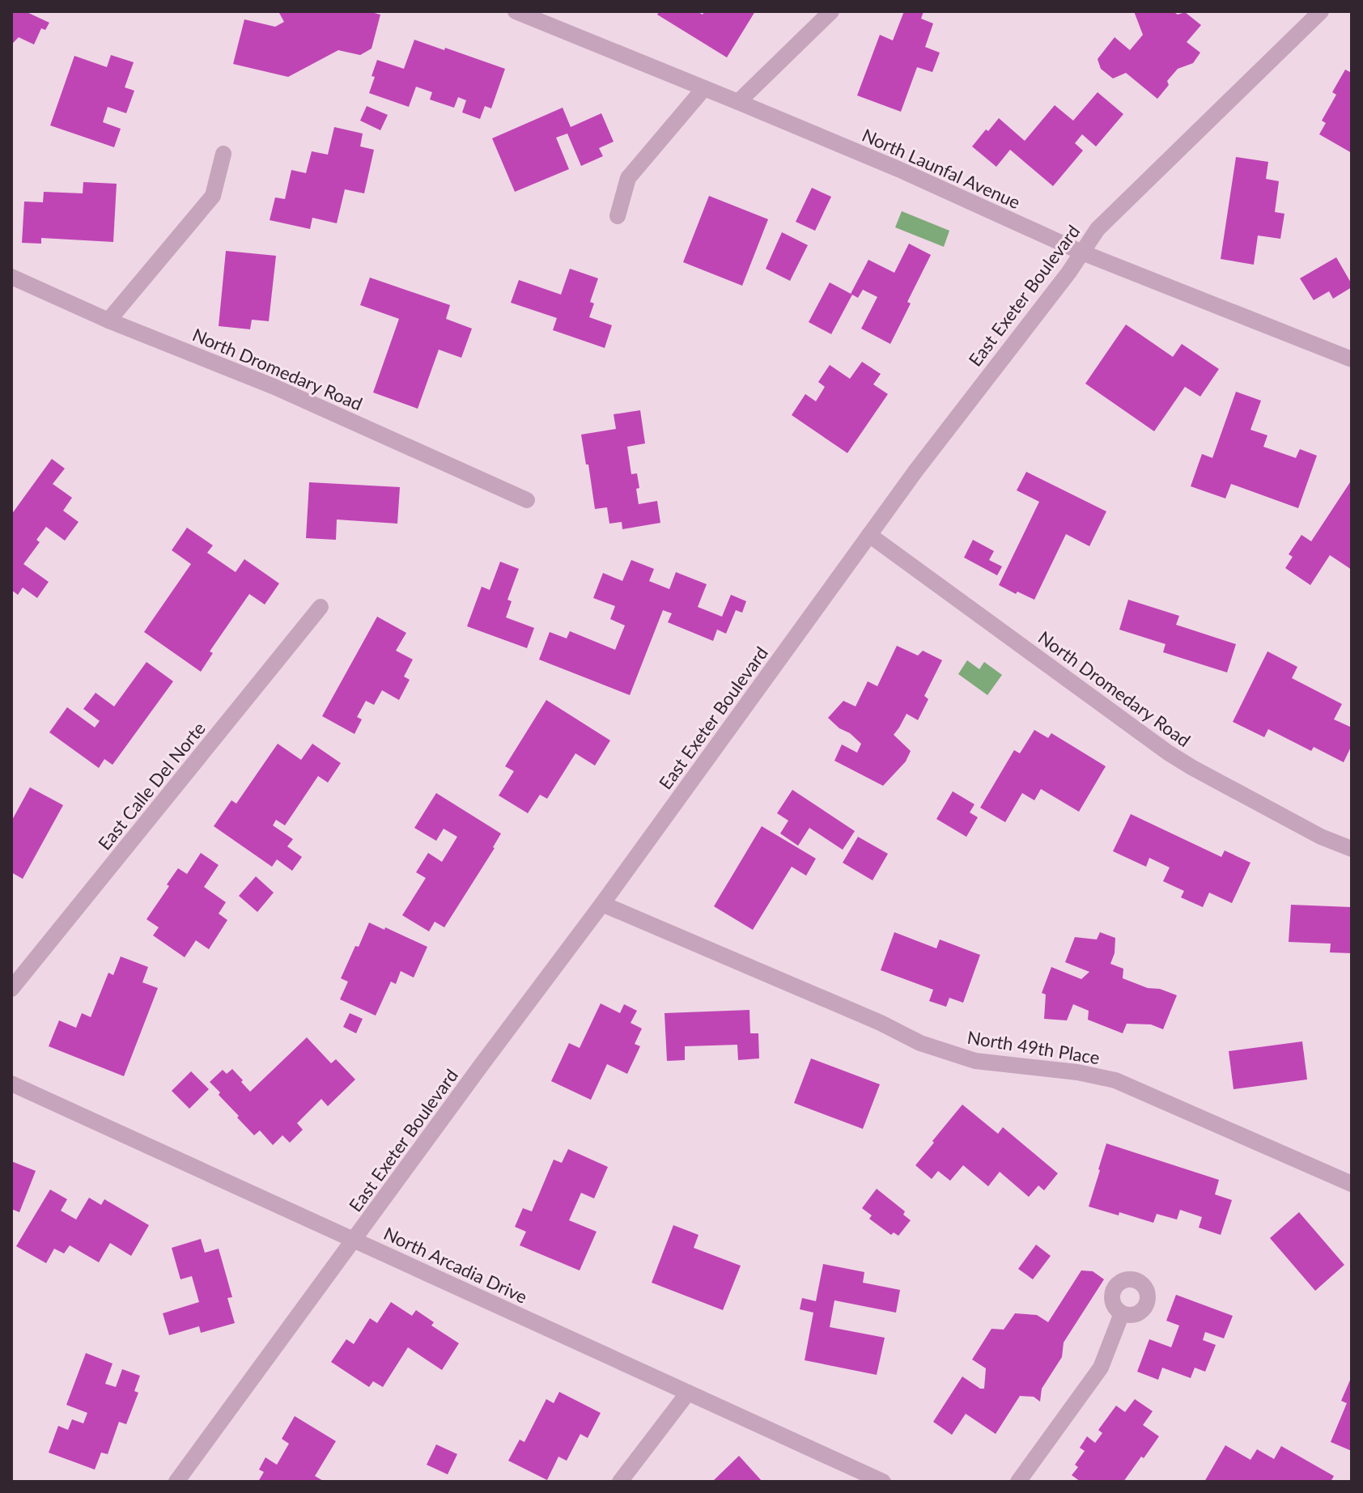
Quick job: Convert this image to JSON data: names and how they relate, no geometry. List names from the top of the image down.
{
  "streets": {
    "street": [
      "North Launfal Avenue",
      "East Exeter Boulevard",
      "North Dromedary Road",
      "East Calle Del Norte",
      "North 49th Place",
      "North Arcadia Drive"
    ]
  },
  "crossings": [
    ["North Launfal Avenue", "East Exeter Boulevard"],
    ["East Exeter Boulevard", "North Dromedary Road"],
    ["East Exeter Boulevard", "North 49th Place"],
    ["East Exeter Boulevard", "North Arcadia Drive"]
  ]
}
